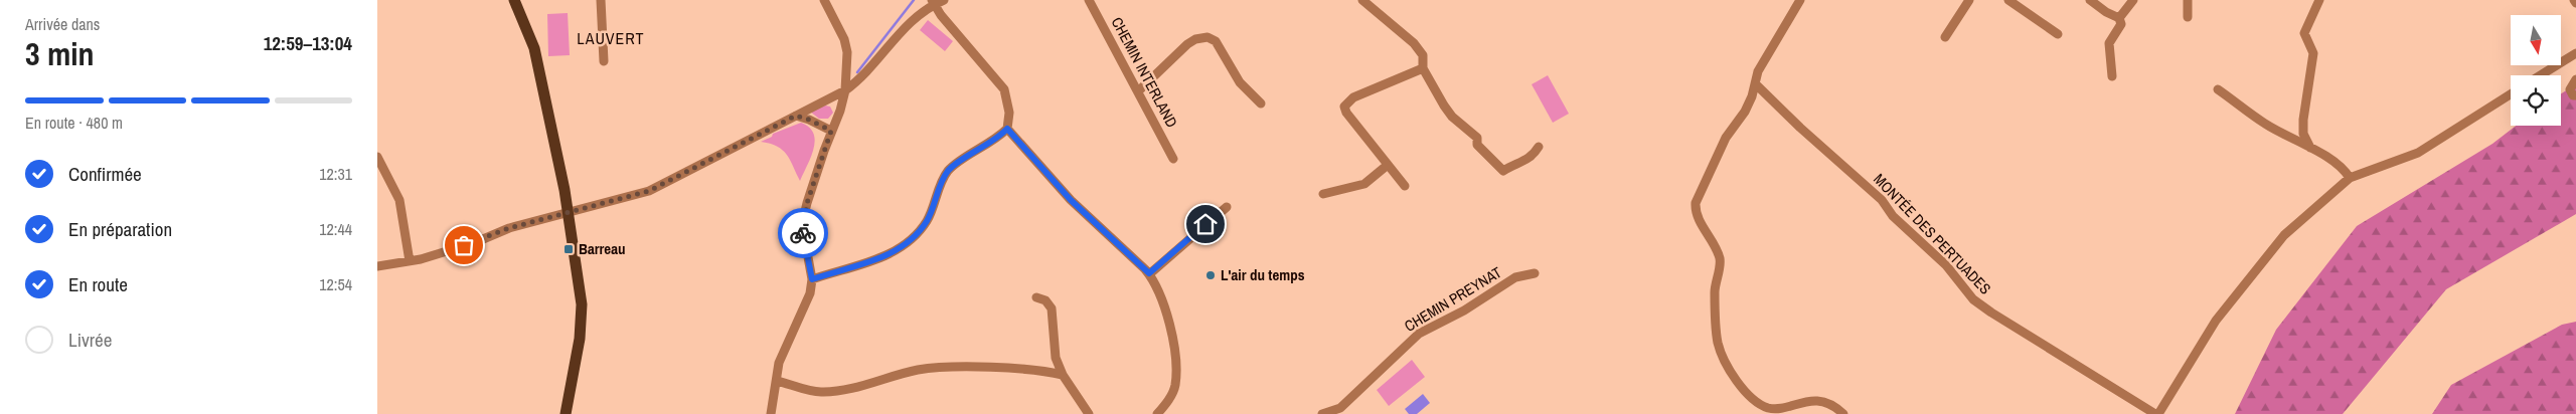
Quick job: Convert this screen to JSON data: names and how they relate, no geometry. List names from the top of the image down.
{
  "streets": {
    "street": ["CHEMIN INTERLAND", "MONTÉE DES PERTUADES", "CHEMIN PREYNAT"]
  },
  "districts": ["LAUVERT"],
  "places": {
    "transit": ["Barreau"],
    "other": ["L'air du temps"]
  },
  "north": "bottom",
  "page": {
    "heading": ["3 min", "Arrivée dans", "12:59–13:04"],
    "bar": "En route · 480 m",
    "list": [
      ["Confirmée", "12:31"],
      ["En préparation", "12:44"],
      ["En route", "12:54"],
      "Livrée"
    ]
  }
}
